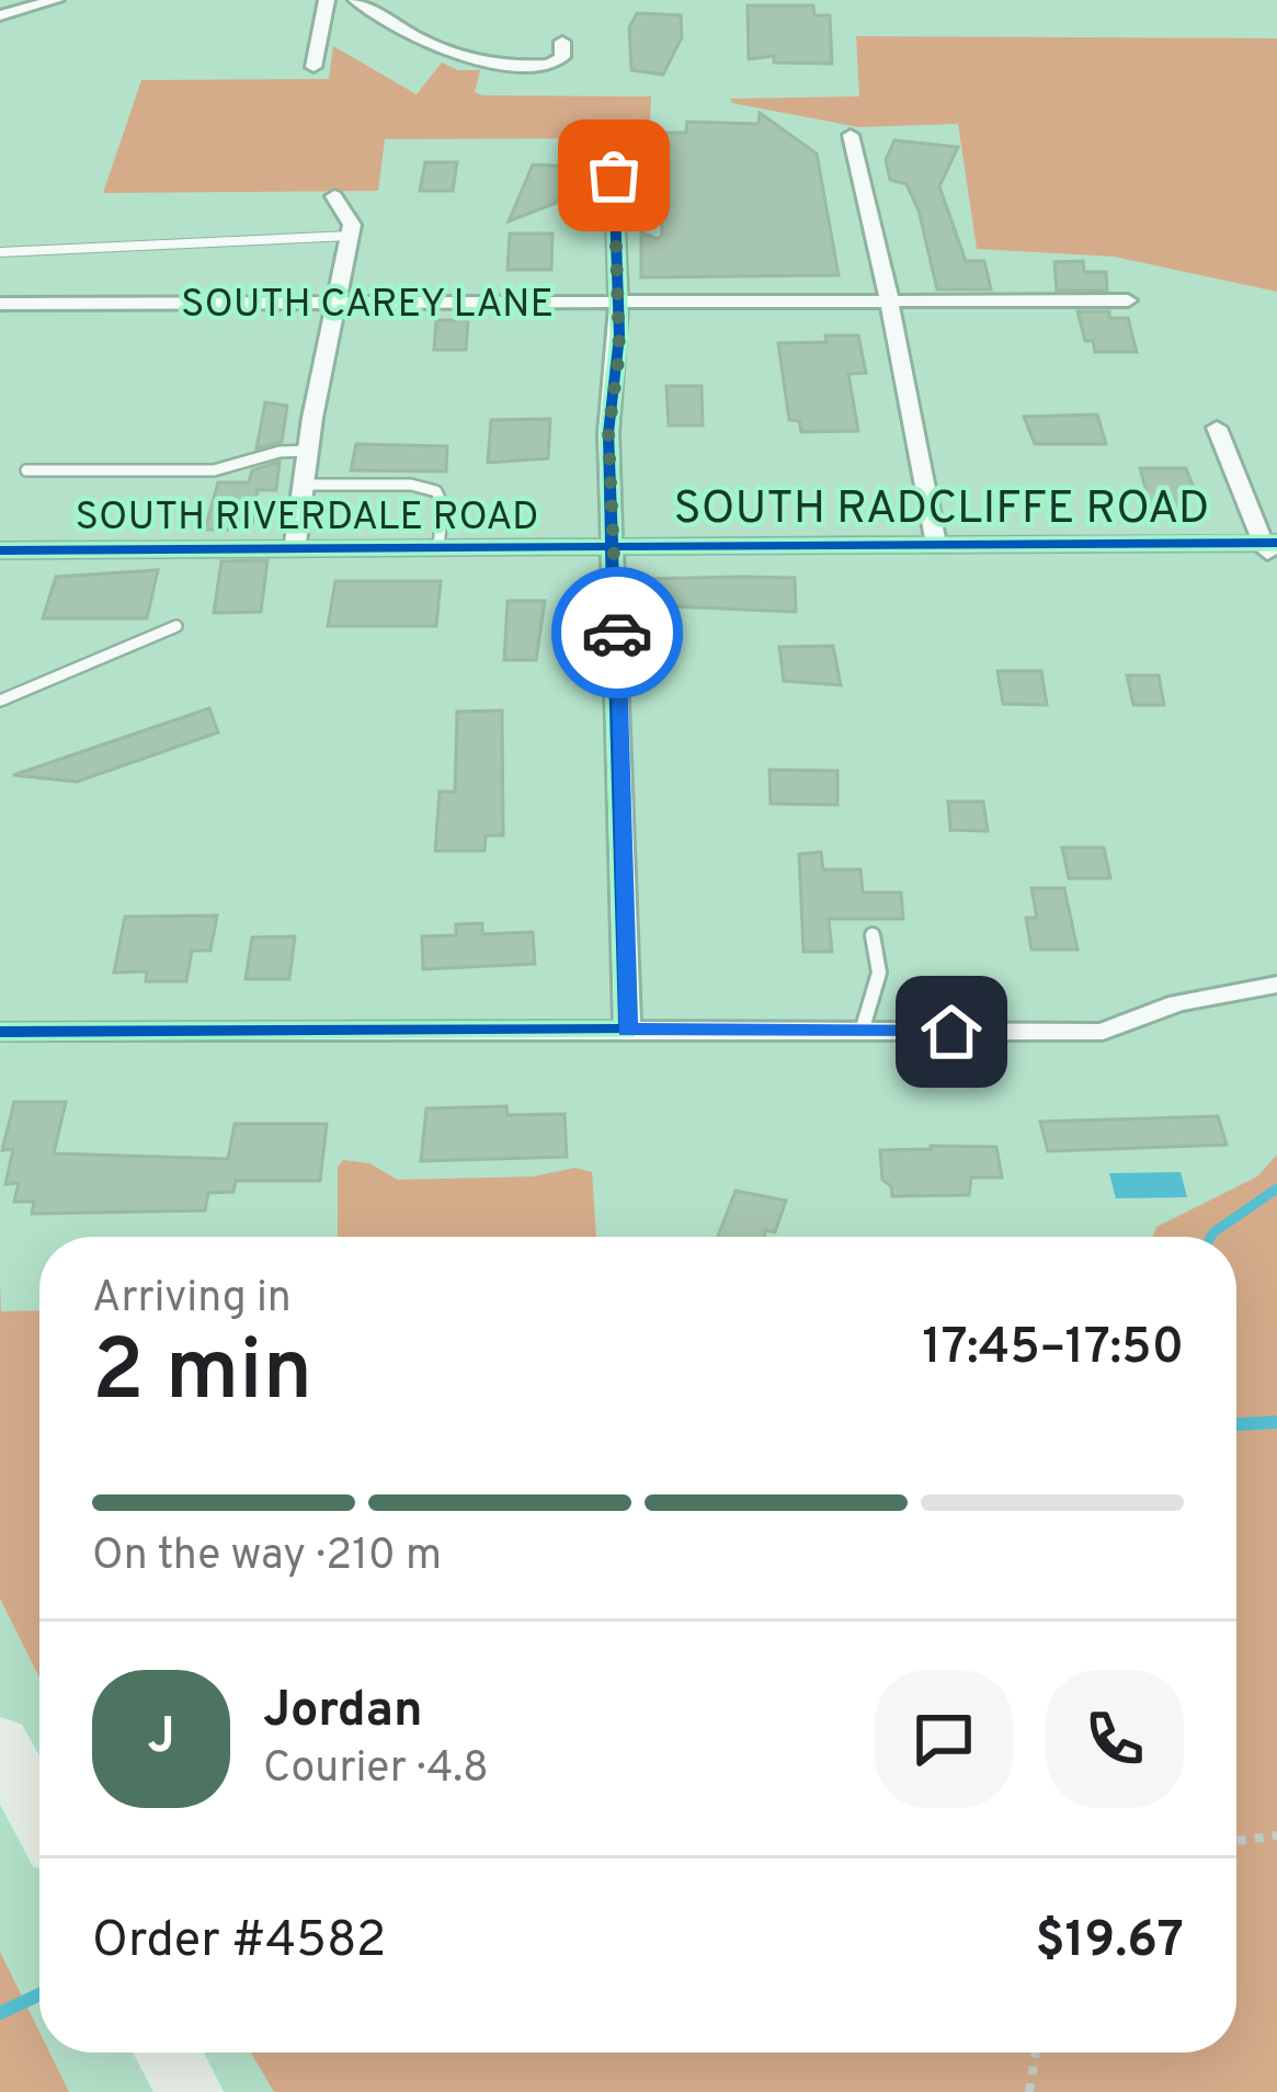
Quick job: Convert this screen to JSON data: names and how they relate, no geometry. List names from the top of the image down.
{
  "streets": {
    "street": ["SOUTH CAREY LANE", "SOUTH RADCLIFFE ROAD", "SOUTH RIVERDALE ROAD"]
  },
  "crossings": [
    ["SOUTH RADCLIFFE ROAD", "SOUTH RIVERDALE ROAD"]
  ],
  "page": {
    "heading": ["2 min", "Arriving in", "17:45–17:50"],
    "panel": [
      "Jordan",
      "Courier · 4.8",
      "Order #4582",
      "$19.67"
    ],
    "bar": "On the way · 210 m",
    "round": "J"
  }
}
